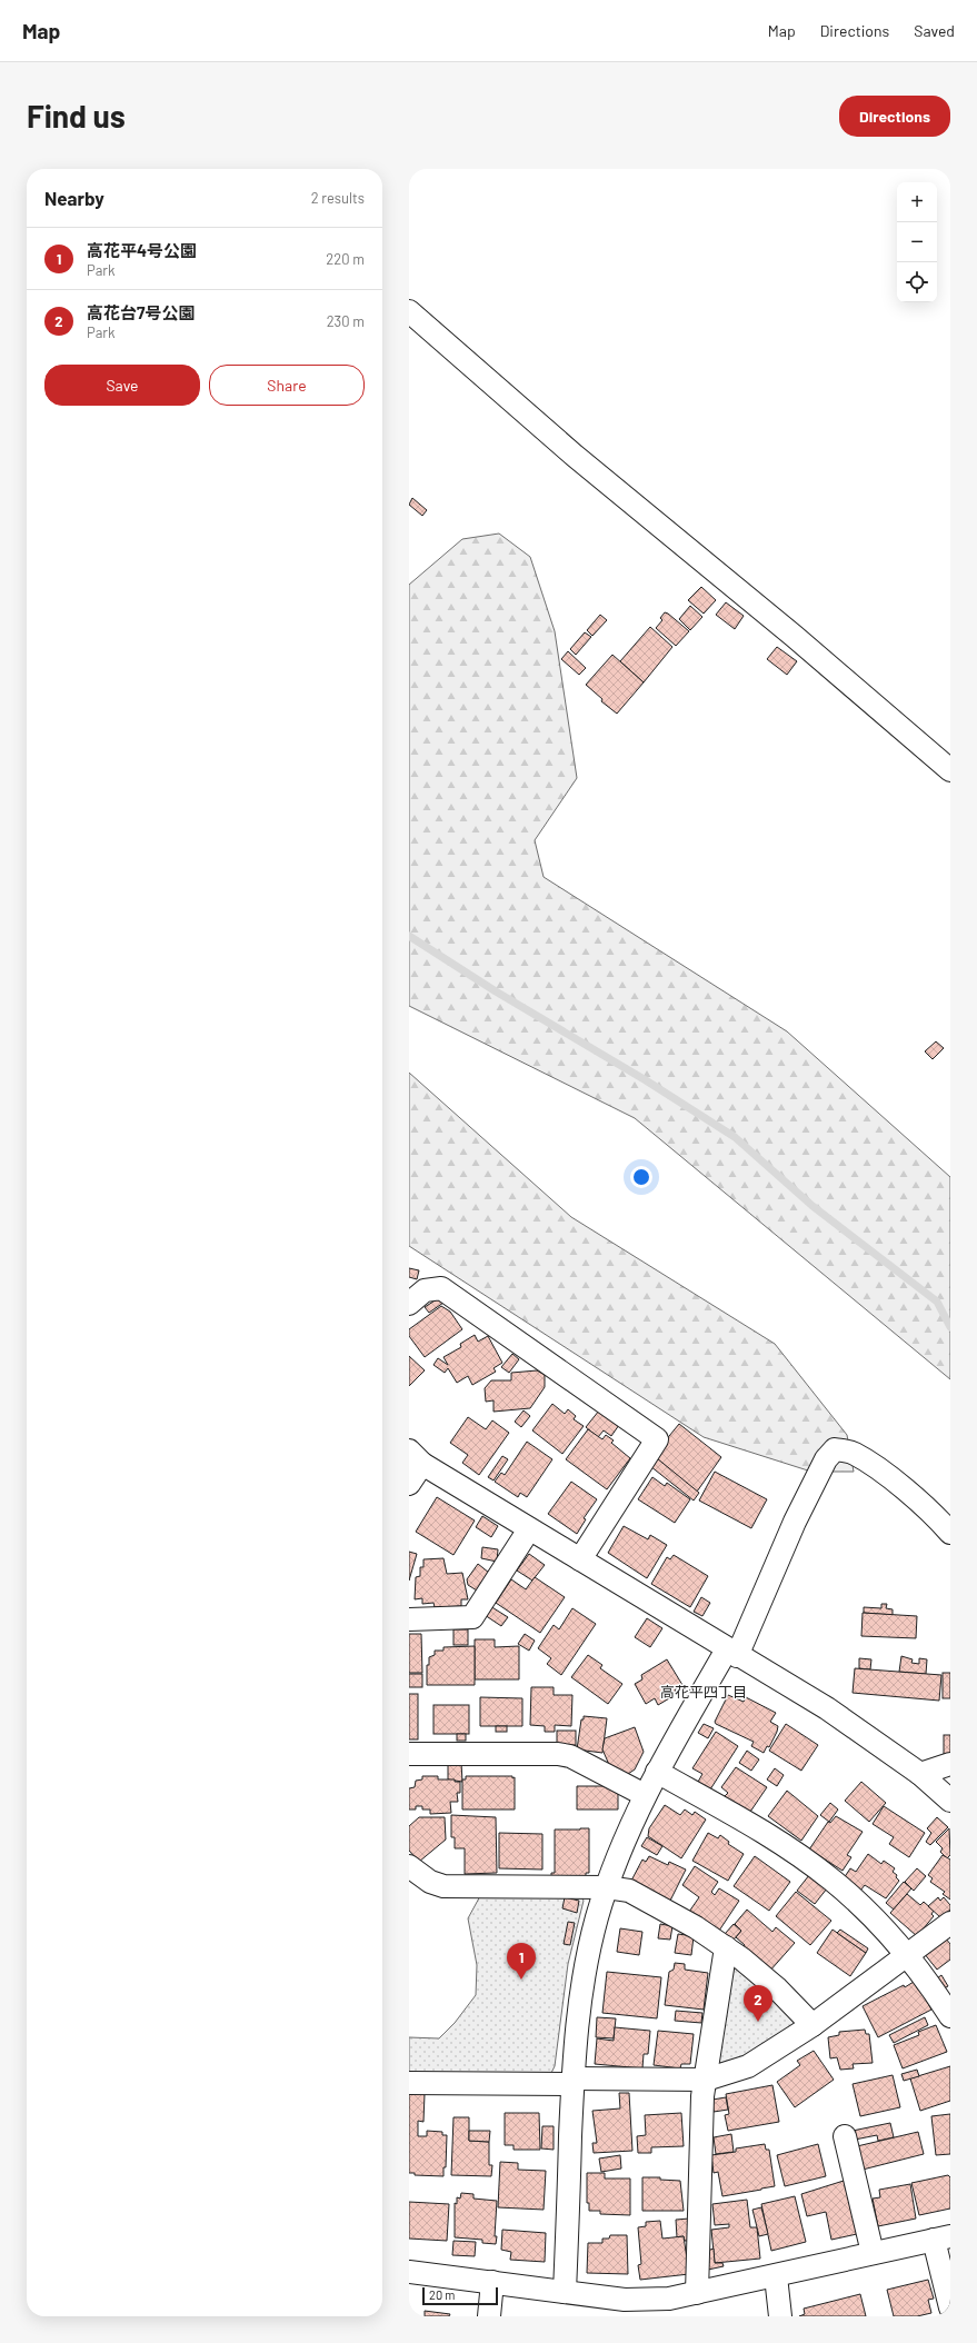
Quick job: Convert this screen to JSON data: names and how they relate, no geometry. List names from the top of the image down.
{
  "districts": ["高花平四丁目"],
  "scale_bar": "20 m",
  "page": {
    "header": "Map",
    "nav": ["Map", "Directions", "Saved"],
    "buttons": [
      "Directions",
      ["Save", "Share"]
    ],
    "title": "Find us",
    "heading": ["Nearby", "2 results"],
    "map_buttons": ["+", "−"],
    "list": [
      {
        "mark": "1",
        "name": "高花平4号公園",
        "note": "Park",
        "value": "220 m"
      },
      {
        "mark": "2",
        "name": "高花台7号公園",
        "note": "Park",
        "value": "230 m"
      }
    ],
    "pins": ["1", "2"],
    "scale": "20 m"
  }
}
